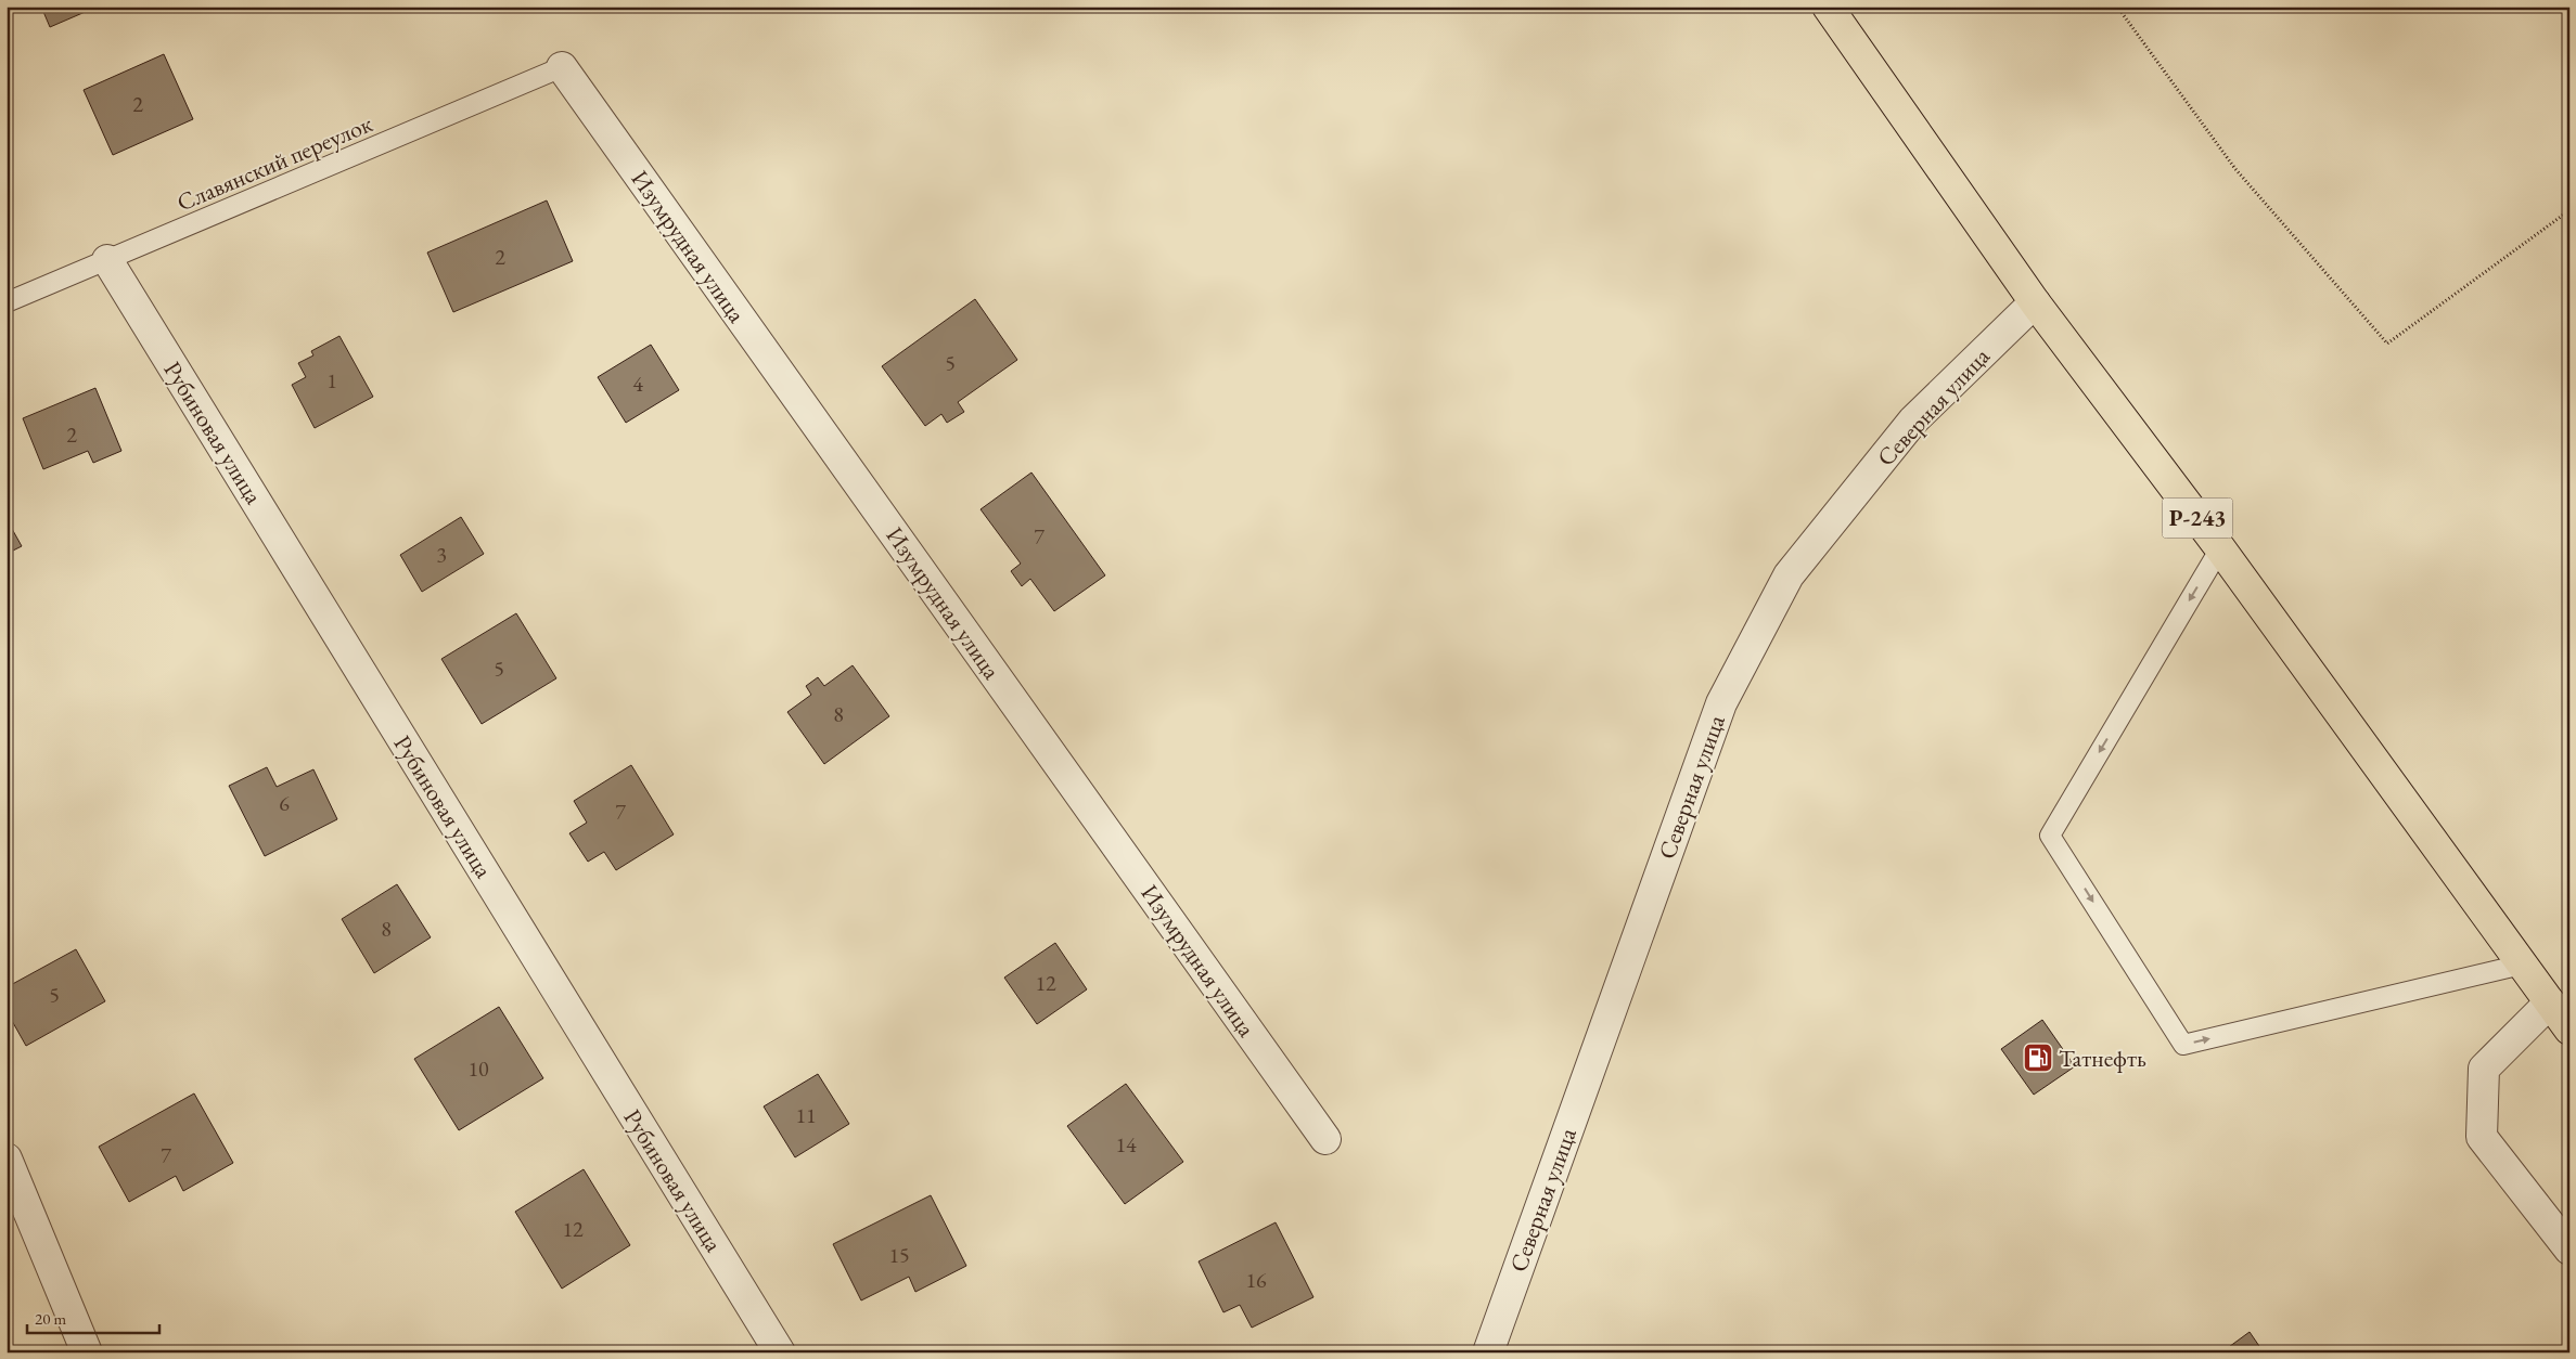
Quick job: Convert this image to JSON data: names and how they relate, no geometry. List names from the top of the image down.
{
  "streets": {
    "highway": ["Р-243"],
    "street": ["Изумрудная улица", "Северная улица", "Рубиновая улица"],
    "lane": ["Славянский переулок"]
  },
  "crossings": [
    ["Славянский переулок", "Изумрудная улица"],
    ["Славянский переулок", "Рубиновая улица"],
    ["Северная улица", "Р-243"]
  ],
  "places": {
    "fuel station": ["Татнефть"]
  },
  "house_numbers": [
    "2",
    "2",
    "5",
    "1",
    "4",
    "2",
    "7",
    "3",
    "5",
    "8",
    "6",
    "7",
    "8",
    "12",
    "5",
    "10",
    "11",
    "14",
    "7",
    "12",
    "15",
    "16"
  ],
  "scale_bar": "20 m"
}
